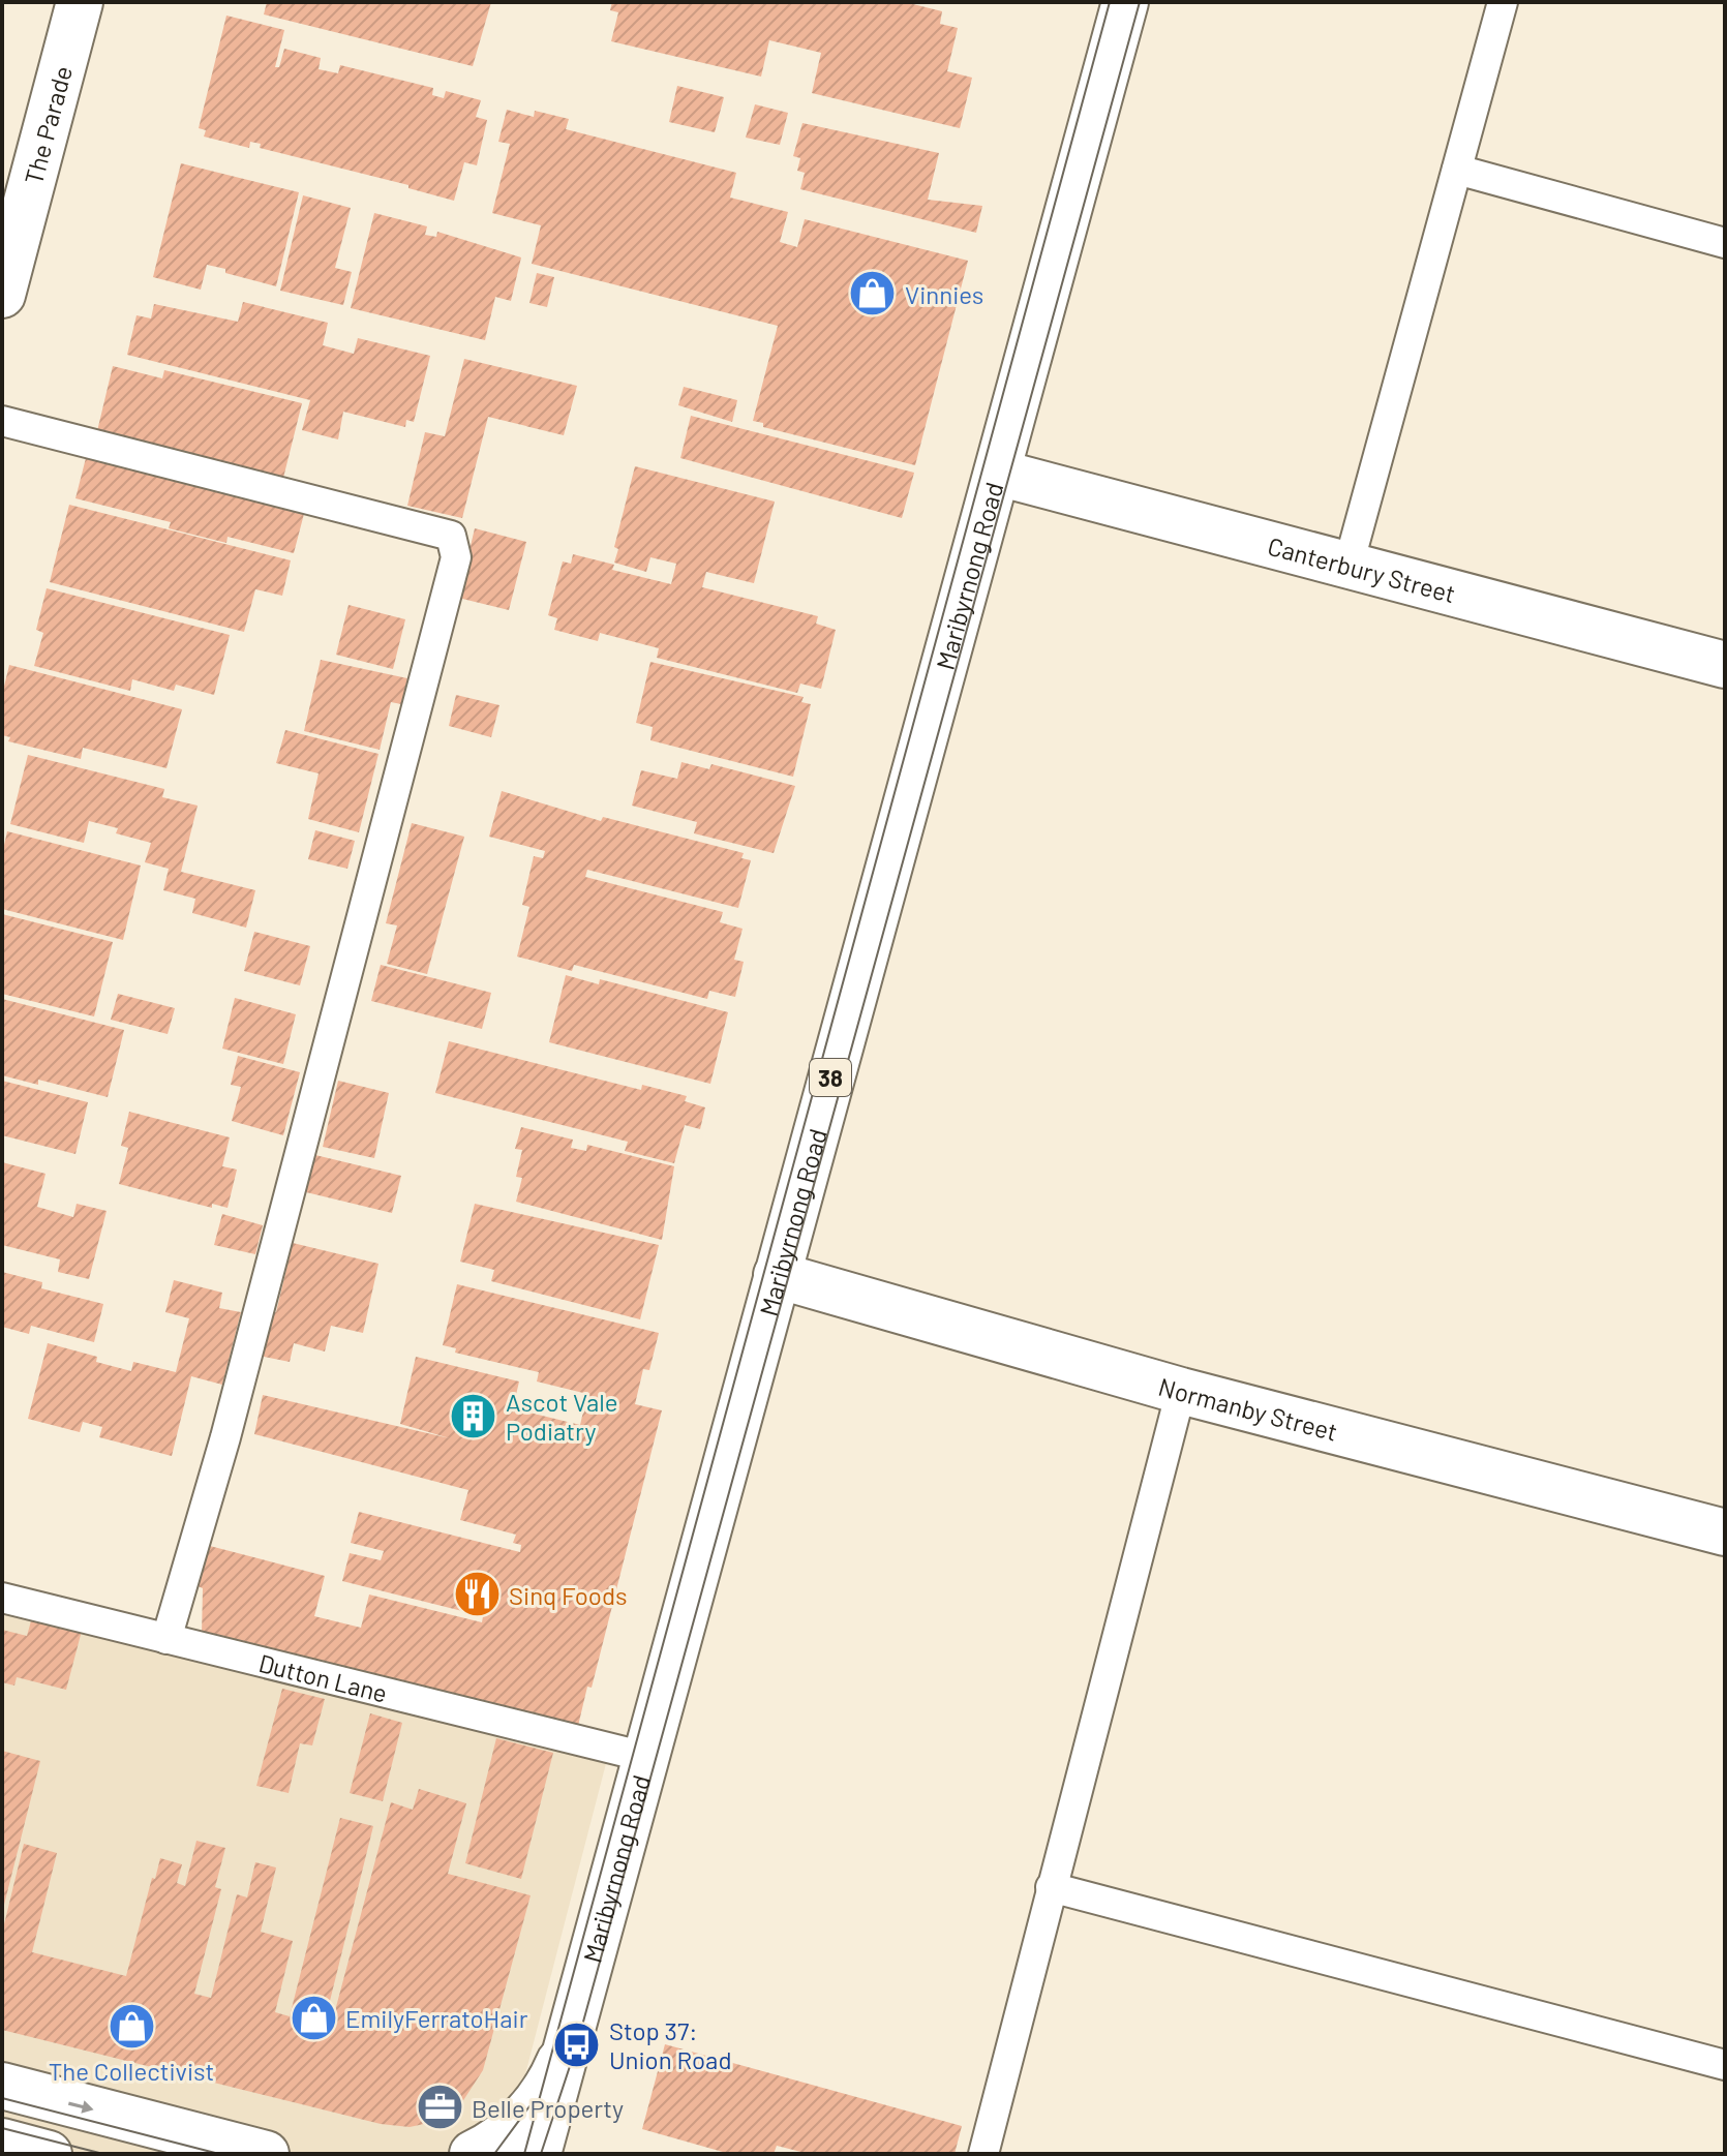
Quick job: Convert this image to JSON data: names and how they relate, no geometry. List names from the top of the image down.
{
  "streets": {
    "street": [
      "The Parade",
      "Canterbury Street",
      "Maribyrnong Road",
      "38",
      "Normanby Street"
    ],
    "lane": ["Dutton Lane"]
  },
  "crossings": [
    ["Canterbury Street", "Maribyrnong Road"],
    ["Maribyrnong Road", "Normanby Street"],
    ["Maribyrnong Road", "Dutton Lane"]
  ],
  "places": {
    "shop": ["Vinnies", "EmilyFerratoHair", "The Collectivist"],
    "building": ["Ascot Vale Podiatry"],
    "restaurant": ["Sinq Foods"],
    "bus stop": ["Stop 37: Union Road"],
    "office": ["Belle Property"]
  }
}
